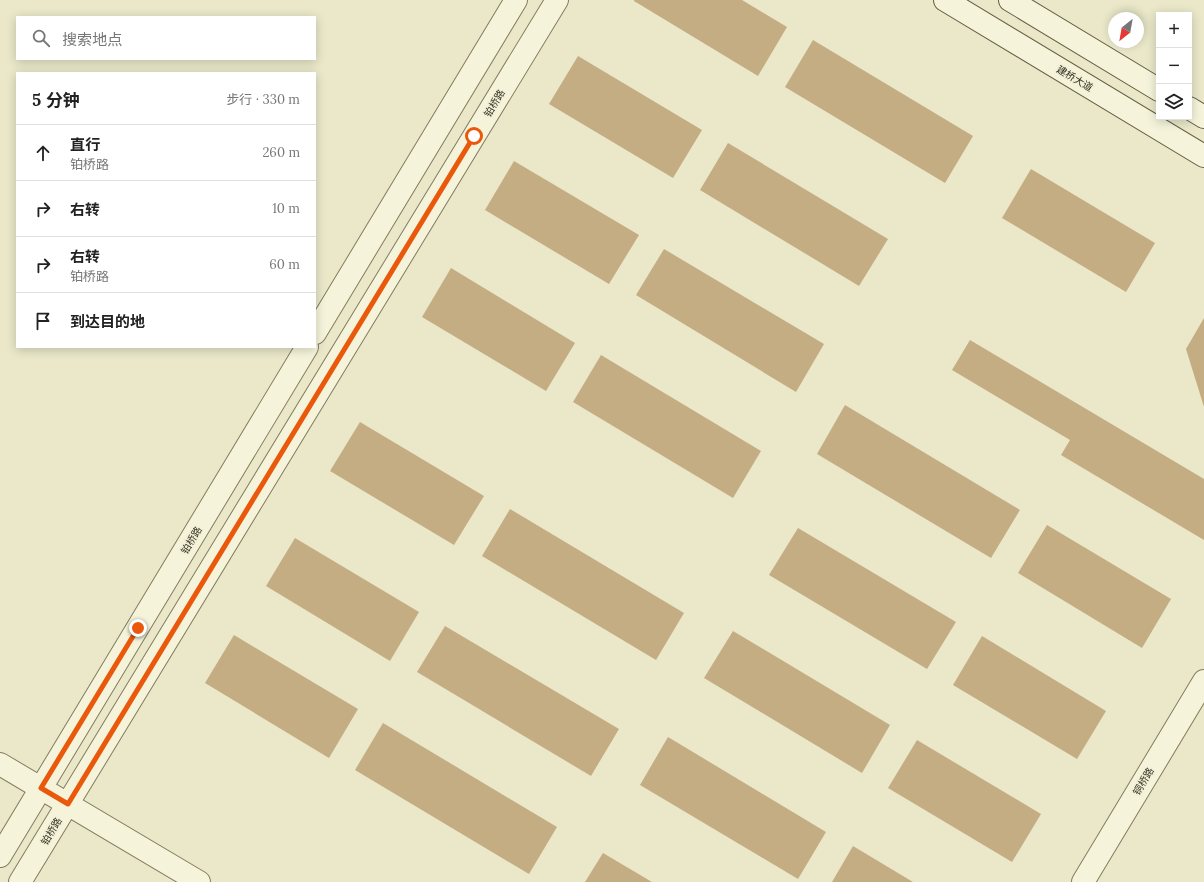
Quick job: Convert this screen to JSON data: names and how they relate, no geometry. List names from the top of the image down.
{
  "streets": {
    "street": ["建桥大道", "铂桥路", "铜桥路"]
  },
  "north": "bottom left",
  "page": {
    "map_buttons": ["+", "−"],
    "search": "搜索地点",
    "heading": ["5 分钟", "步行 · 330 m"],
    "list": [
      ["直行", "铂桥路", "260 m"],
      ["右转", "10 m"],
      ["右转", "铂桥路", "60 m"],
      "到达目的地"
    ]
  }
}
